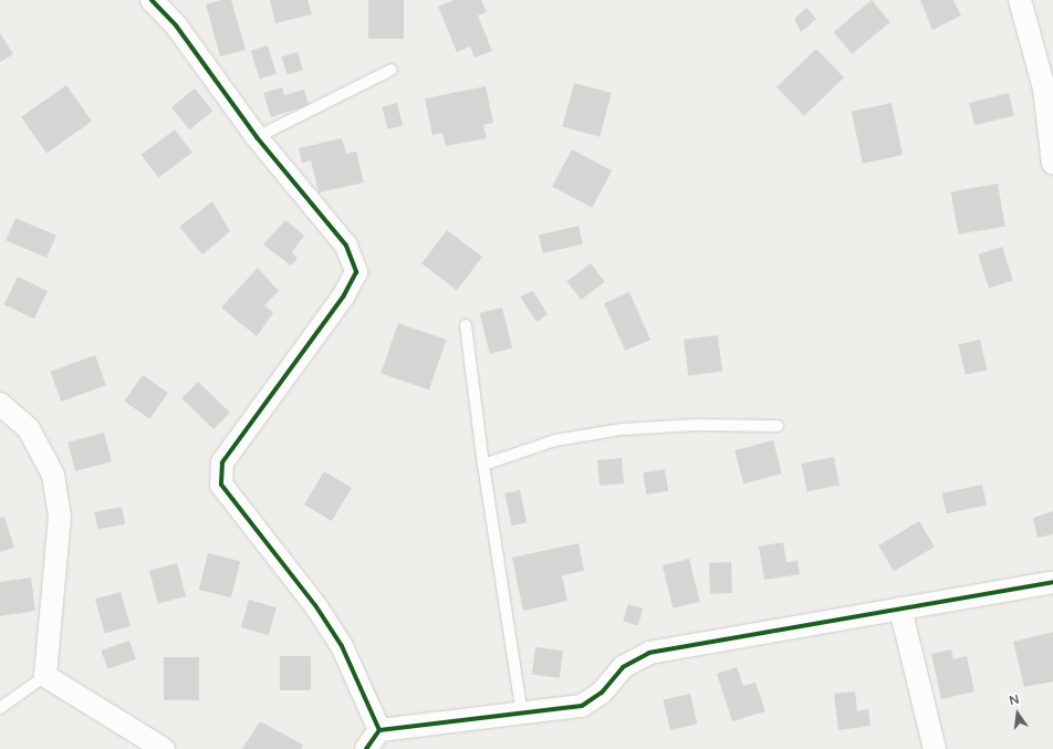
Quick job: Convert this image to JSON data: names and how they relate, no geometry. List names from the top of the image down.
{
  "north": "top"
}
